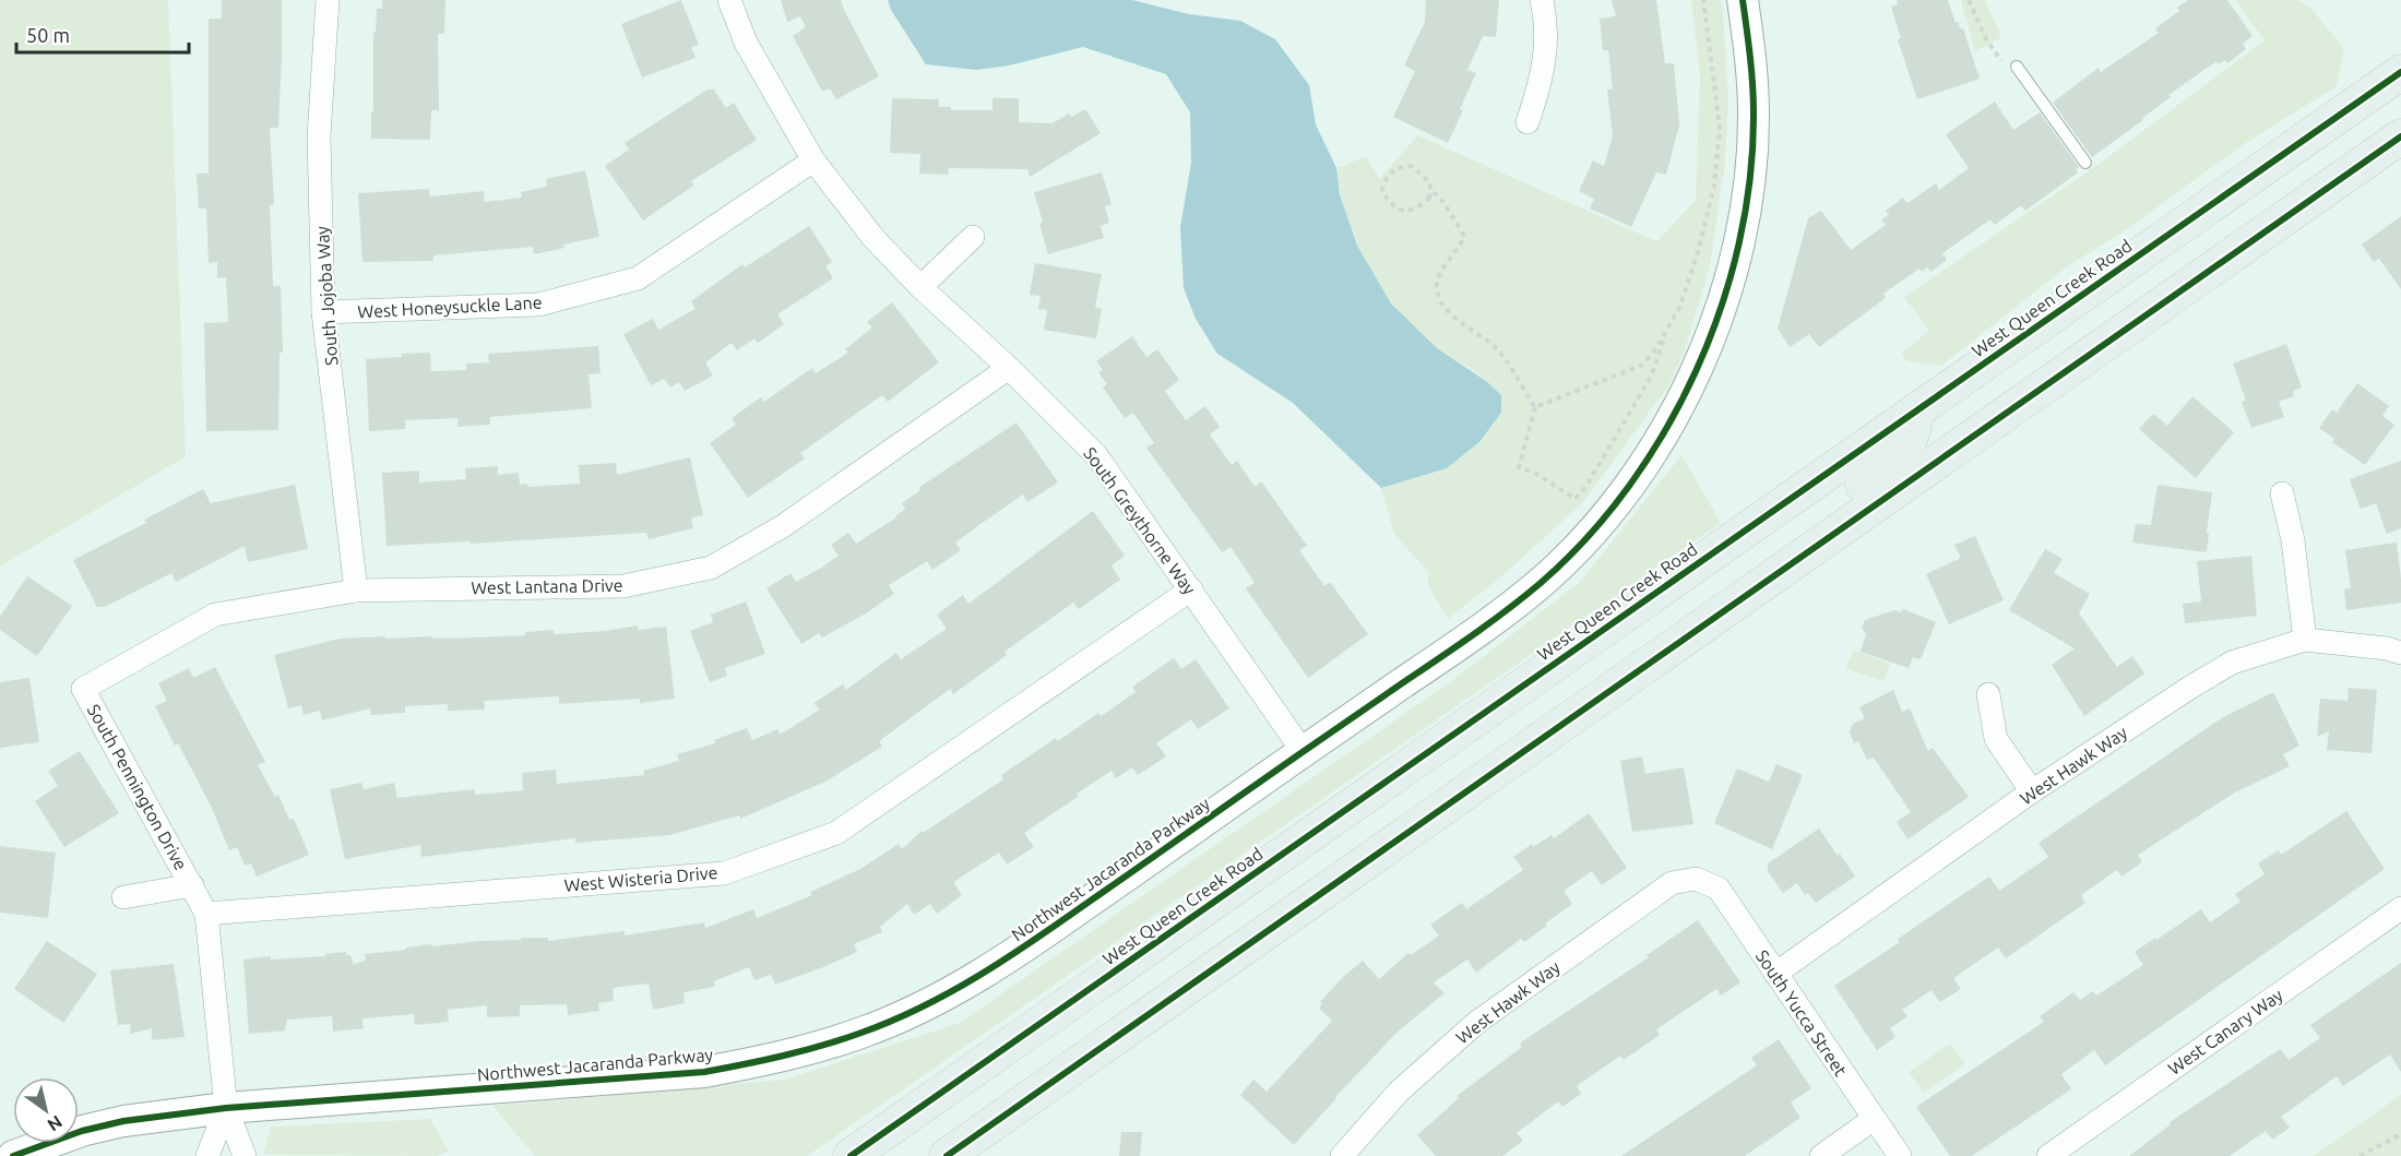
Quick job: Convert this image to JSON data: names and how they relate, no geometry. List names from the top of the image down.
{
  "streets": {
    "main road": ["West Queen Creek Road"],
    "street": [
      "South Jojoba Way",
      "West Honeysuckle Lane",
      "South Greythorne Way",
      "West Lantana Drive",
      "West Hawk Way",
      "South Pennington Drive",
      "Northwest Jacaranda Parkway",
      "West Wisteria Drive",
      "South Yucca Street",
      "West Canary Way"
    ]
  },
  "crossings": [
    ["South Jojoba Way", "West Honeysuckle Lane"],
    ["South Jojoba Way", "West Lantana Drive"],
    ["West Honeysuckle Lane", "South Greythorne Way"],
    ["South Greythorne Way", "West Lantana Drive"],
    ["South Greythorne Way", "Northwest Jacaranda Parkway"],
    ["South Greythorne Way", "West Wisteria Drive"],
    ["West Lantana Drive", "South Pennington Drive"],
    ["West Hawk Way", "South Yucca Street"],
    ["South Pennington Drive", "Northwest Jacaranda Parkway"],
    ["South Pennington Drive", "West Wisteria Drive"]
  ],
  "scale_bar": "50 m",
  "north": "bottom right"
}
